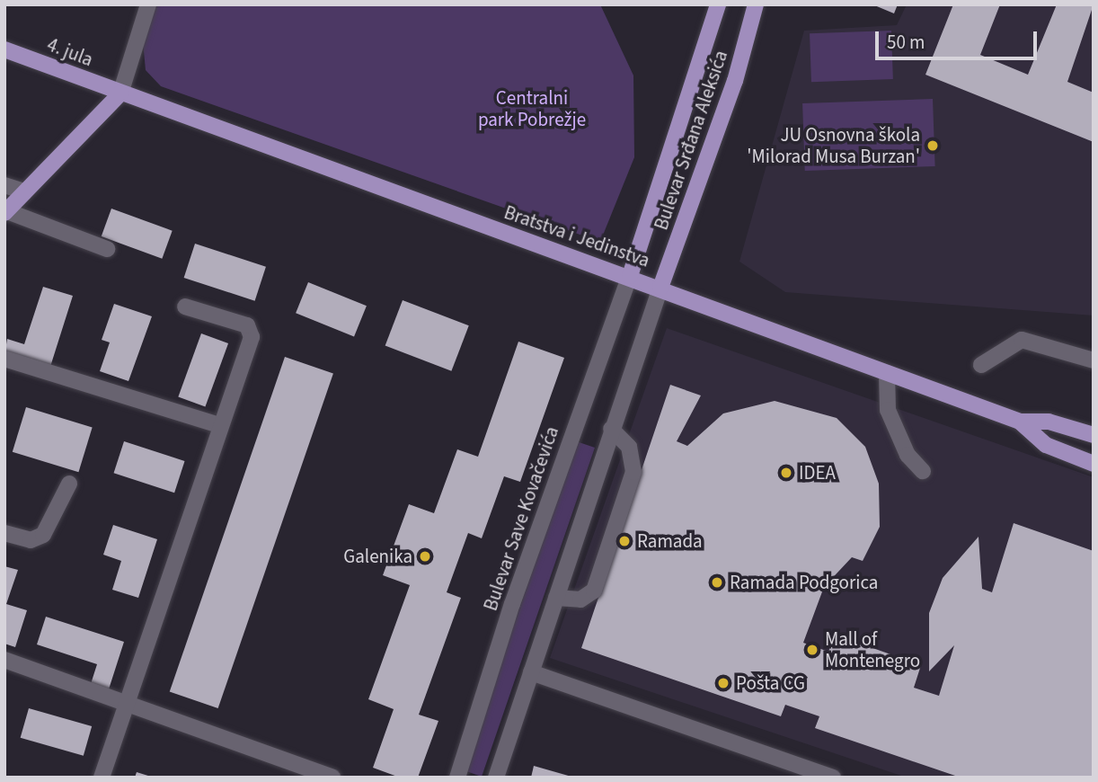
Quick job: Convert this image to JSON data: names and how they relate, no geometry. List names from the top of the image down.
{
  "streets": {
    "main road": ["4. jula", "Bulevar Srđana Aleksića", "Bratstva i Jedinstva"],
    "street": ["Bulevar Save Kovačevića"]
  },
  "crossings": [
    ["4. jula", "Bratstva i Jedinstva"],
    ["Bulevar Srđana Aleksića", "Bratstva i Jedinstva"],
    ["Bulevar Srđana Aleksića", "Bulevar Save Kovačevića"],
    ["Bratstva i Jedinstva", "Bulevar Save Kovačevića"]
  ],
  "parks": ["Centralni park Pobrežje"],
  "places": [
    "JU Osnovna škola 'Milorad Musa Burzan'",
    "IDEA",
    "Ramada",
    "Galenika",
    "Ramada Podgorica",
    "Mall of Montenegro",
    "Pošta CG"
  ],
  "scale_bar": "50 m"
}
